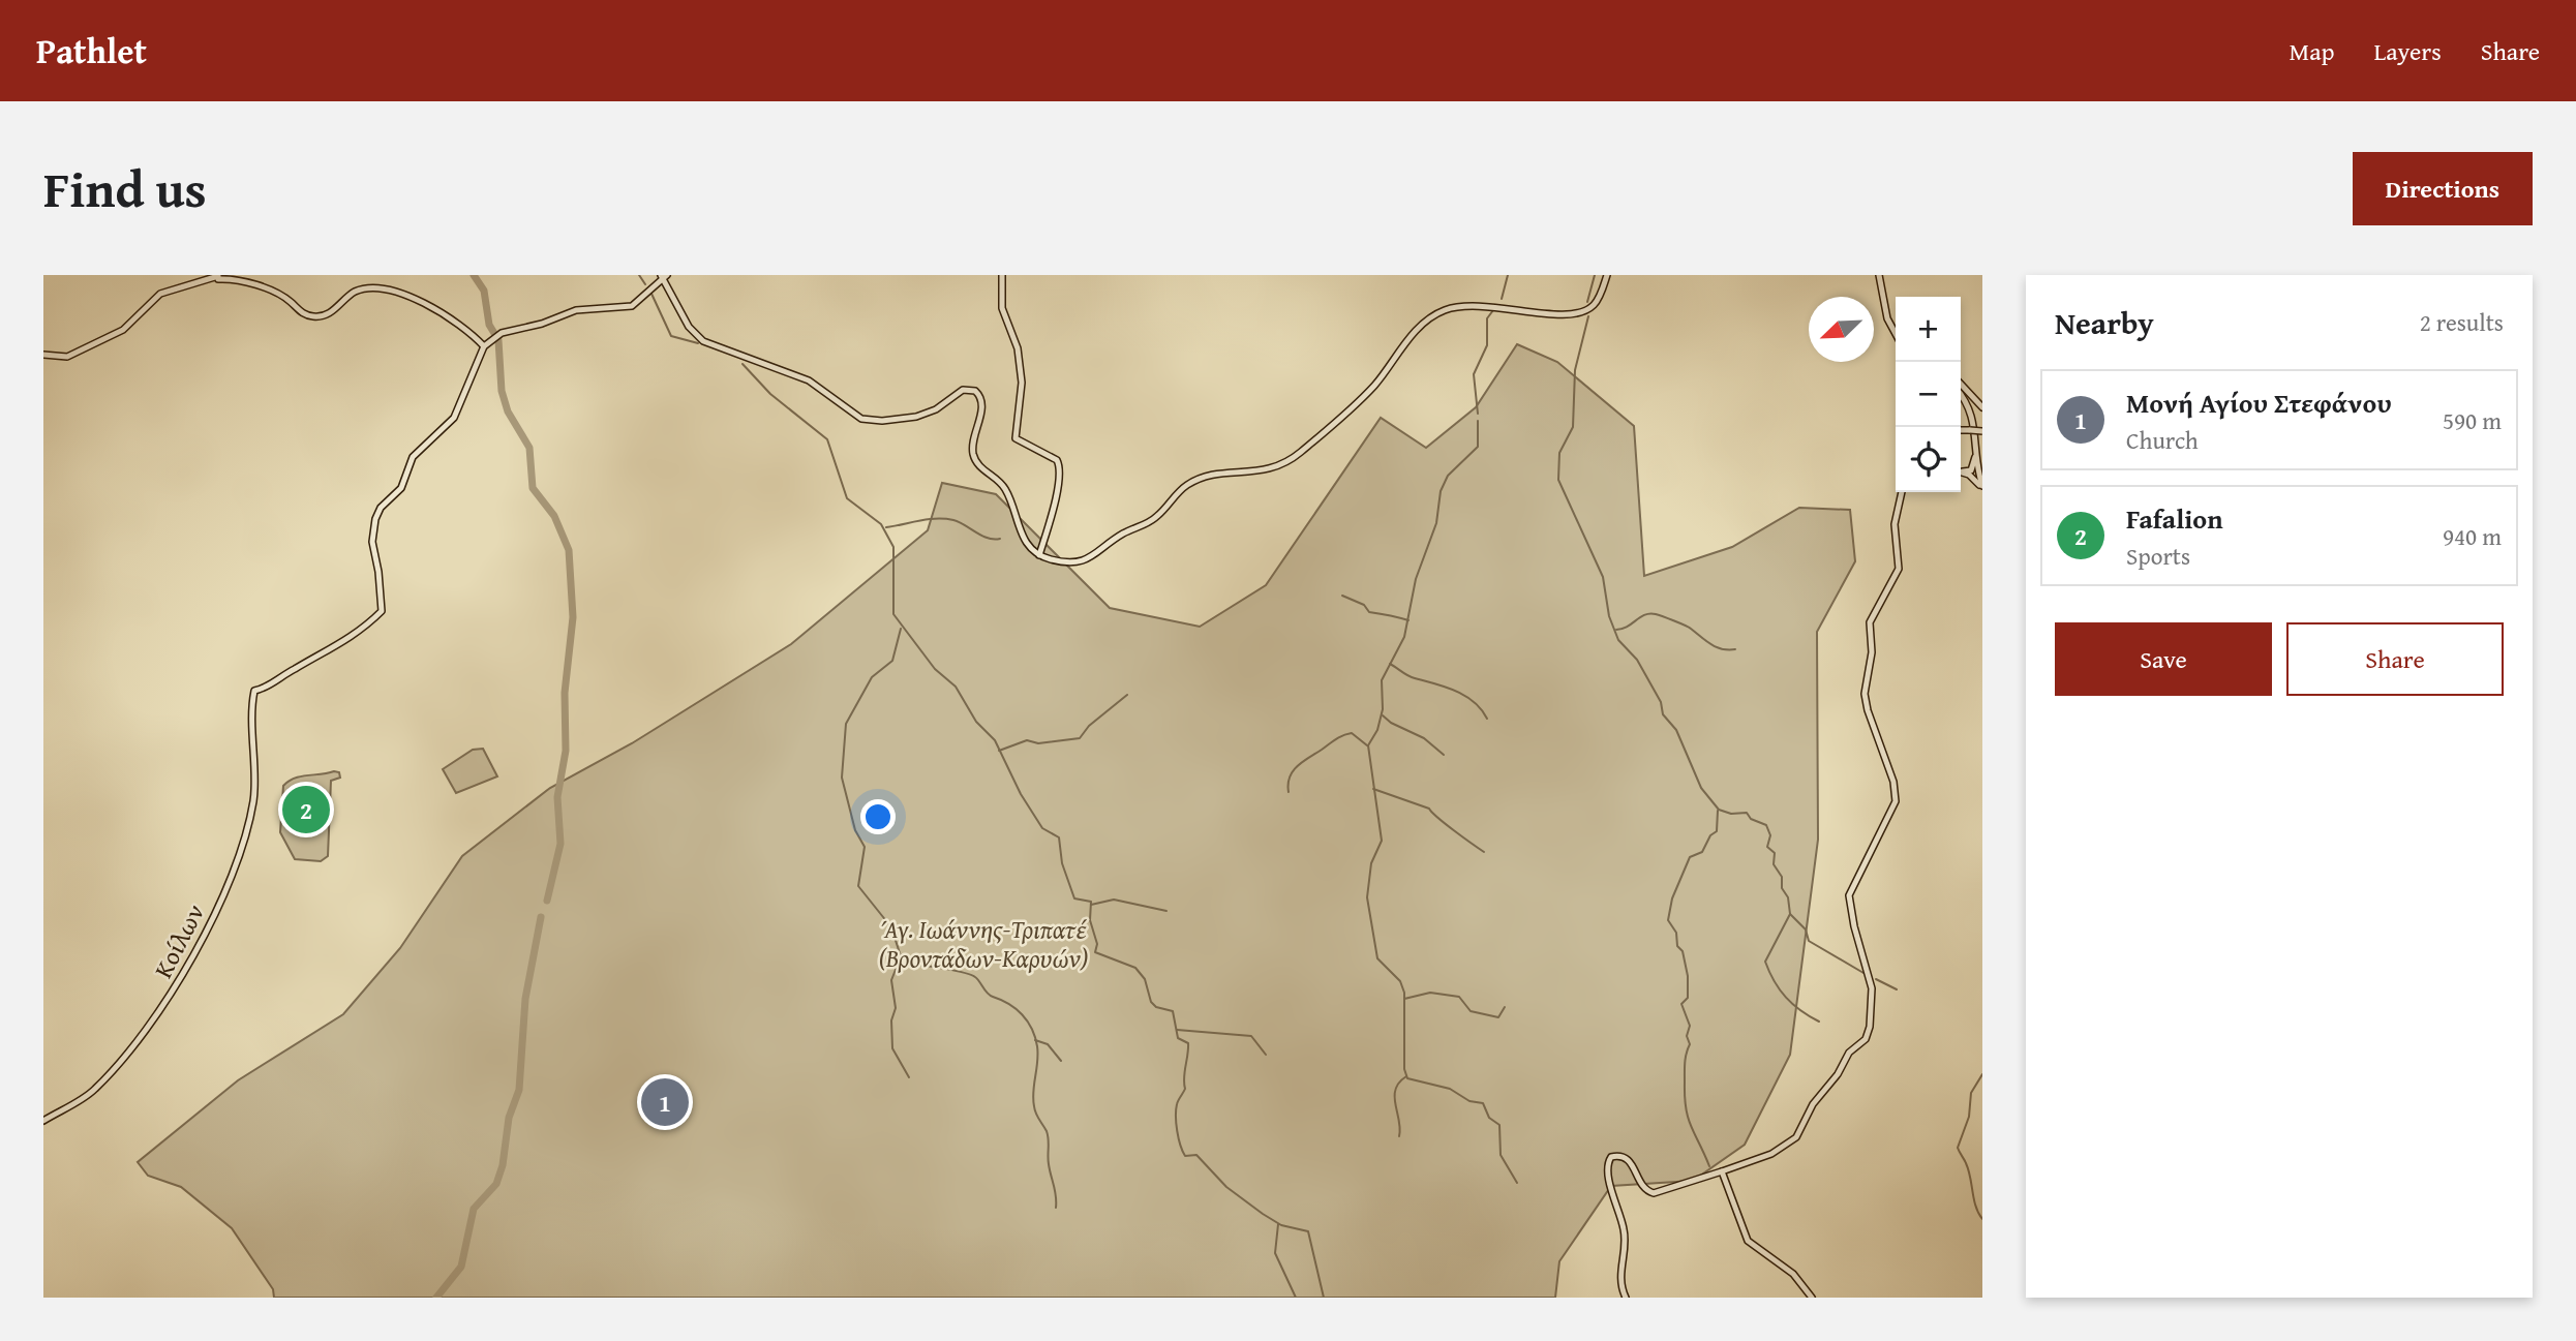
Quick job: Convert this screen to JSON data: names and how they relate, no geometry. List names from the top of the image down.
{
  "streets": {
    "main road": ["Κοίλων"]
  },
  "parks": ["Άγ. Ιωάννης-Τριπατέ (Βροντάδων-Καρυών)"],
  "north": "bottom left",
  "page": {
    "header": "Pathlet",
    "nav": ["Map", "Layers", "Share"],
    "title": "Find us",
    "buttons": [
      "Directions",
      ["Save", "Share"]
    ],
    "heading": ["Nearby", "2 results"],
    "map_buttons": ["+", "−"],
    "list": [
      {
        "mark": "1",
        "name": "Μονή Αγίου Στεφάνου",
        "note": "Church",
        "value": "590 m"
      },
      {
        "mark": "2",
        "name": "Fafalion",
        "note": "Sports",
        "value": "940 m"
      }
    ],
    "pins": ["2", "1"]
  }
}
